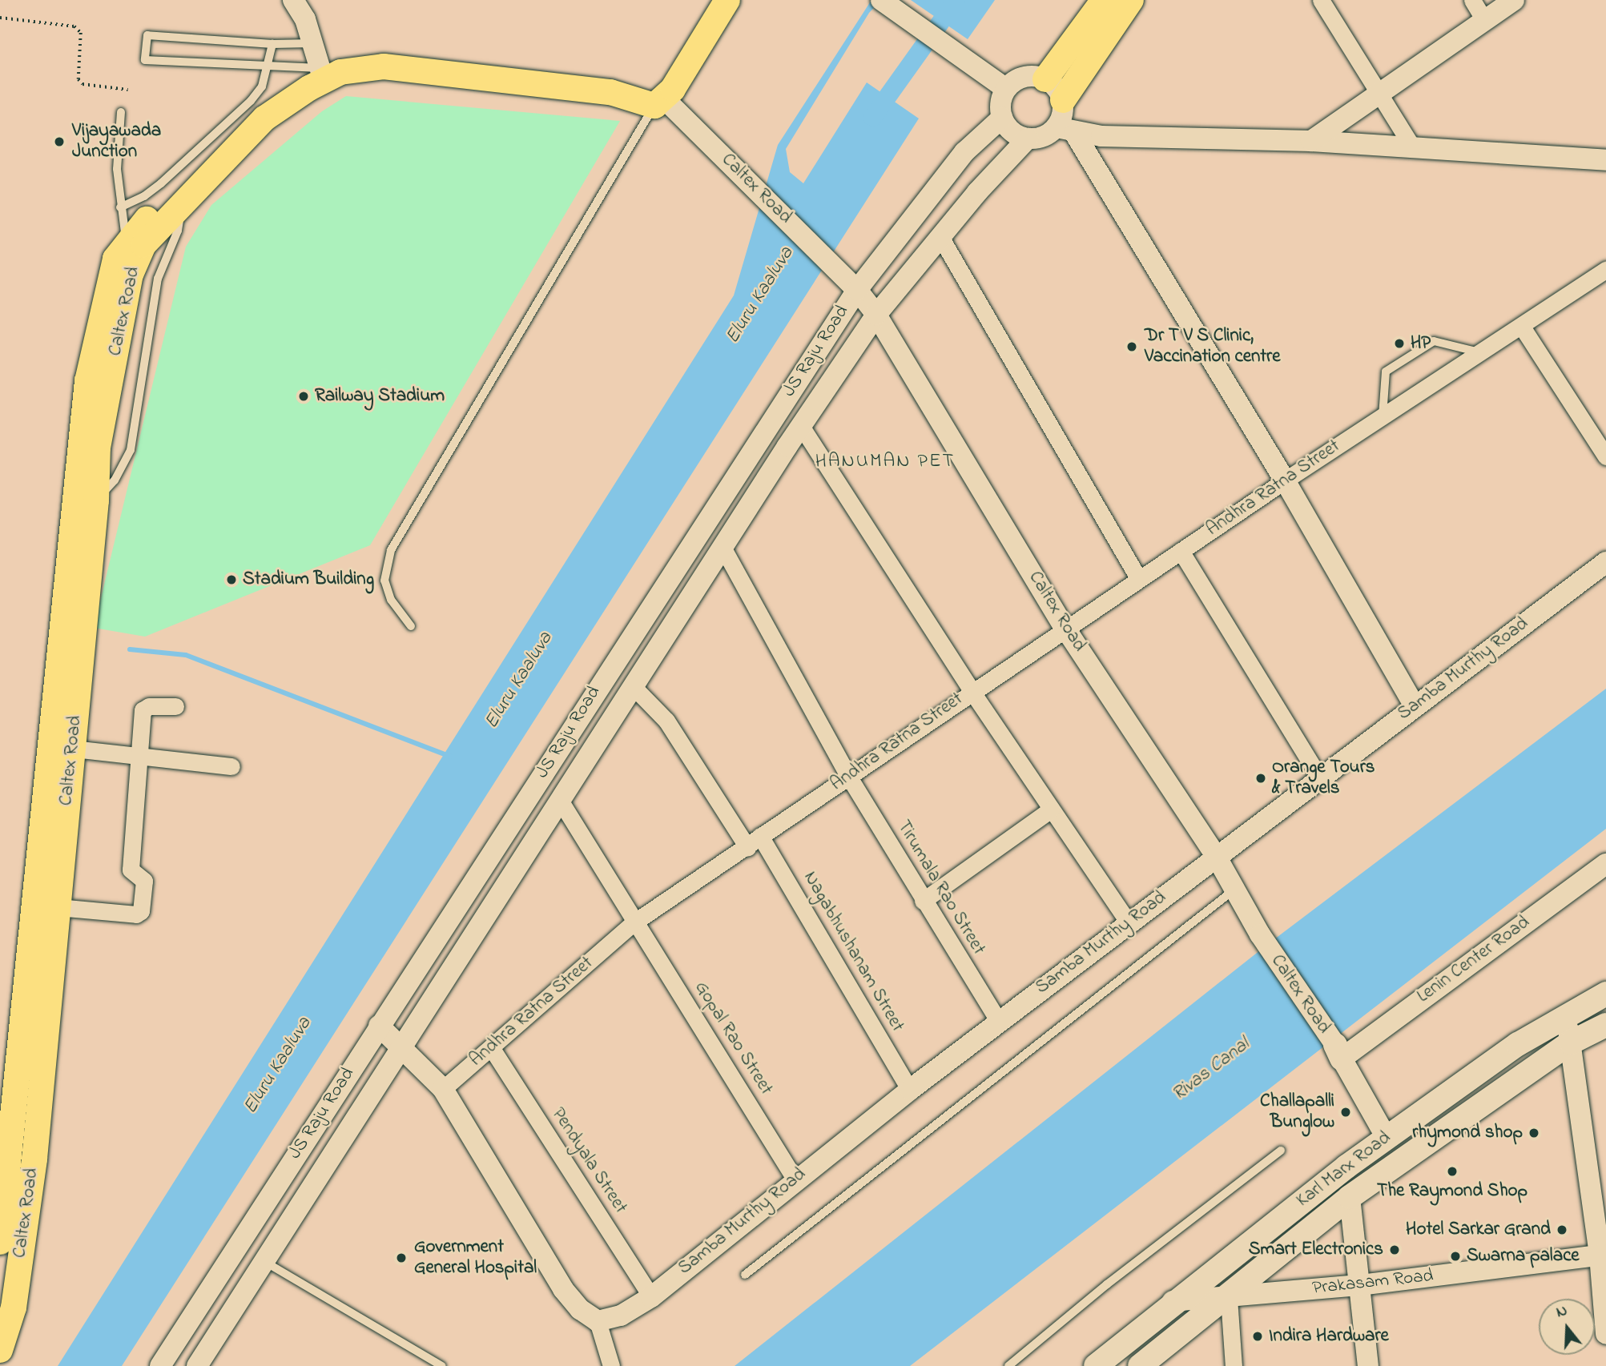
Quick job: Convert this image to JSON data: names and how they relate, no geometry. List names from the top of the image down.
{
  "streets": {
    "main road": ["Caltex Road", "Karl Marx Road"],
    "street": [
      "JS Raju Road",
      "Andhra Ratna Street",
      "Samba Murthy Road",
      "Tirumala Rao Street",
      "Nagabhushanam Street",
      "Lenin Center Road",
      "Gopal Rao Street",
      "Pendyala Street",
      "Prakasam Road"
    ]
  },
  "crossings": [
    ["Caltex Road", "JS Raju Road"],
    ["Caltex Road", "Andhra Ratna Street"],
    ["Caltex Road", "Samba Murthy Road"],
    ["Caltex Road", "Lenin Center Road"],
    ["Caltex Road", "Karl Marx Road"],
    ["JS Raju Road", "Tirumala Rao Street"],
    ["JS Raju Road", "Nagabhushanam Street"],
    ["JS Raju Road", "Gopal Rao Street"],
    ["Andhra Ratna Street", "Tirumala Rao Street"],
    ["Andhra Ratna Street", "Nagabhushanam Street"],
    ["Andhra Ratna Street", "Gopal Rao Street"],
    ["Andhra Ratna Street", "Pendyala Street"],
    ["Samba Murthy Road", "Tirumala Rao Street"],
    ["Samba Murthy Road", "Nagabhushanam Street"],
    ["Samba Murthy Road", "Gopal Rao Street"],
    ["Samba Murthy Road", "Pendyala Street"],
    ["Karl Marx Road", "Prakasam Road"]
  ],
  "districts": ["HANUMAN PET"],
  "water": ["Eluru Kaaluva", "Rivas Canal"],
  "places": [
    "Vijayawada Junction",
    "HP",
    "Dr T V S Clinic, Vaccination centre",
    "Railway Stadium",
    "Stadium Building",
    "Orange Tours & Travels",
    "Challapalli Bunglow",
    "rhymond shop",
    "The Raymond Shop",
    "Hotel Sarkar Grand",
    "Smart Electronics",
    "Swarna palace",
    "Government General Hospital",
    "Indira Hardware"
  ],
  "north": "top"
}
